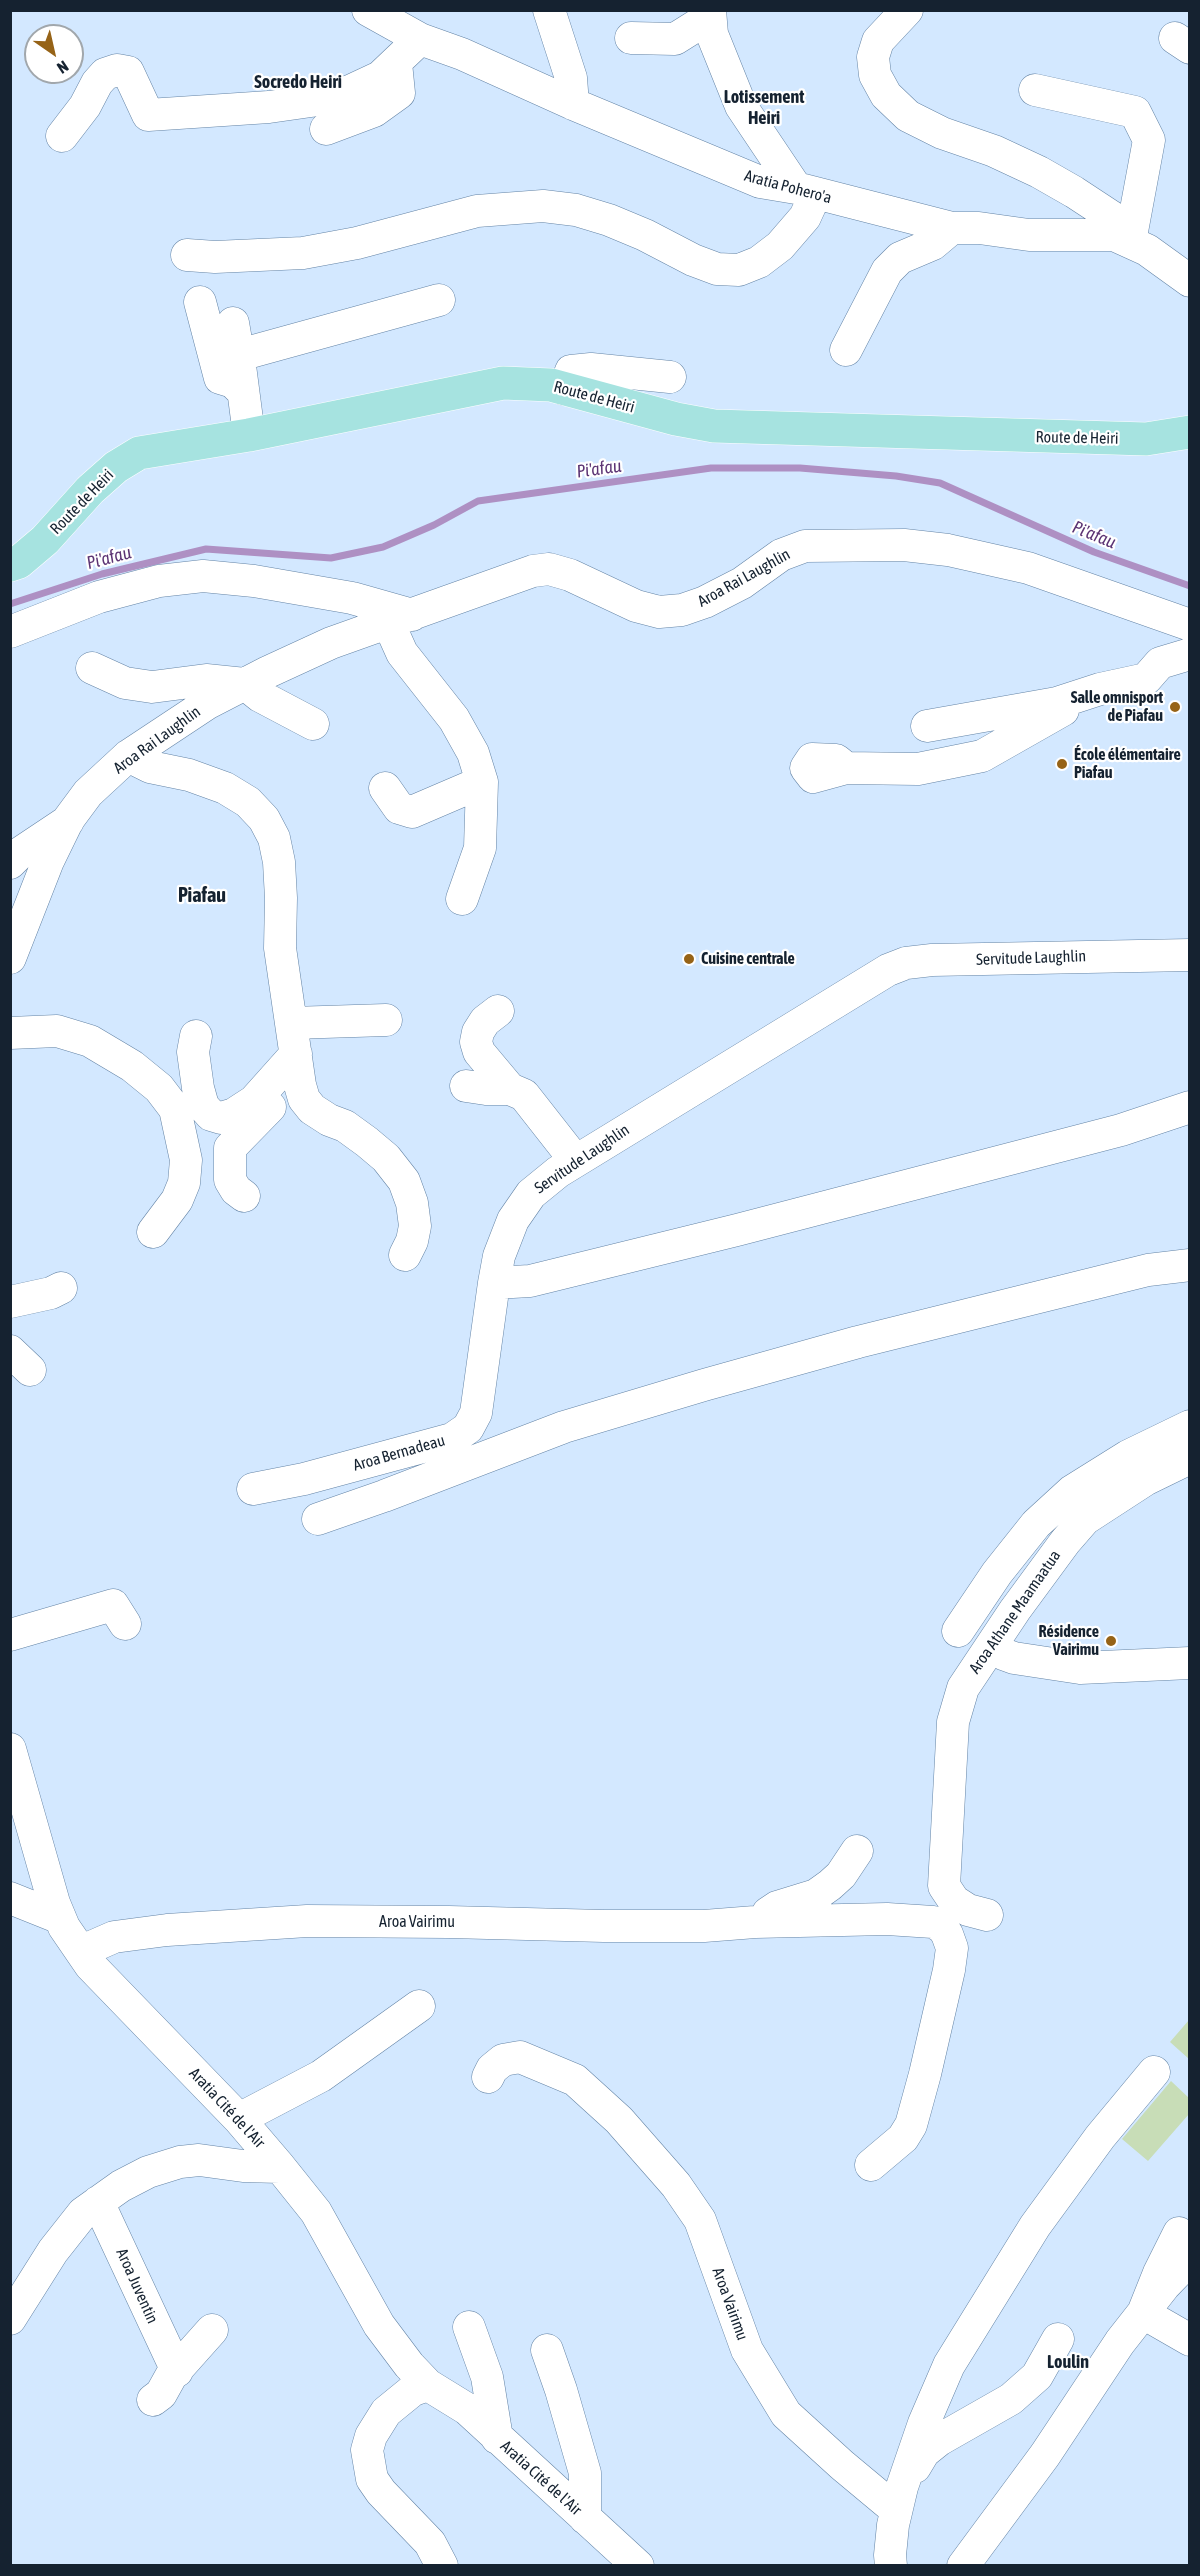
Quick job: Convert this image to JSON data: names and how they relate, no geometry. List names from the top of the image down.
{
  "streets": {
    "main road": ["Route de Heiri"],
    "street": [
      "Aratia Pohero'a",
      "Aroa Rai Laughlin",
      "Servitude Laughlin",
      "Aroa Bernadeau",
      "Aroa Athane Maamaatua",
      "Aroa Vairimu",
      "Aratia Cité de l'Air",
      "Aroa Juventin"
    ]
  },
  "crossings": [
    ["Servitude Laughlin", "Aroa Bernadeau"],
    ["Aroa Vairimu", "Aratia Cité de l'Air"]
  ],
  "districts": [
    "Socredo Heiri",
    "Lotissement Heiri",
    "Piafau",
    "Loulin"
  ],
  "water": ["Pi'afau"],
  "places": [
    "Salle omnisport de Piafau",
    "École élémentaire Piafau",
    "Cuisine centrale",
    "Résidence Vairimu"
  ],
  "north": "bottom right"
}
